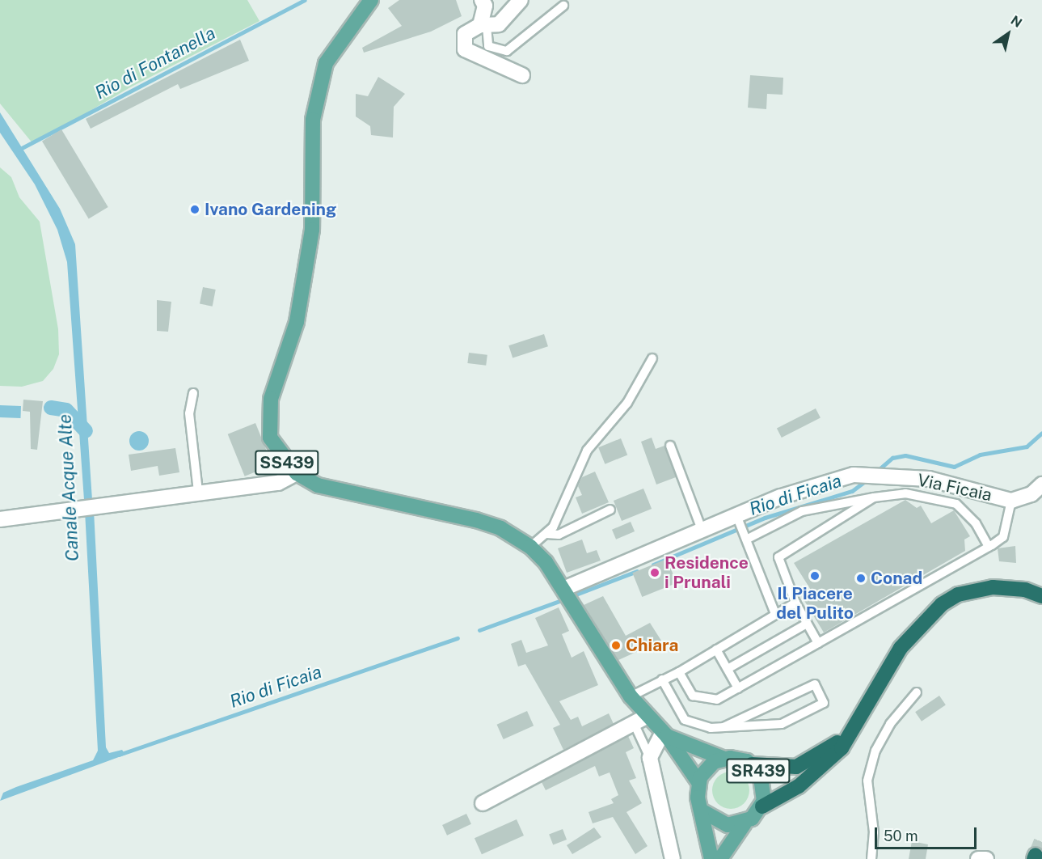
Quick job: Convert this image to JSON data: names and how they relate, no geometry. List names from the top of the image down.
{
  "streets": {
    "main road": ["SS439", "SR439"],
    "street": ["Via Ficaia"]
  },
  "crossings": [
    ["SS439", "Via Ficaia"],
    ["SS439", "SR439"]
  ],
  "water": ["Rio di Fontanella", "Canale Acque Alte", "Rio di Ficaia"],
  "places": [
    "Ivano Gardening",
    "Residence i Prunali",
    "Il Piacere del Pulito",
    "Conad",
    "Chiara"
  ],
  "scale_bar": "50 m",
  "north": "top right"
}
